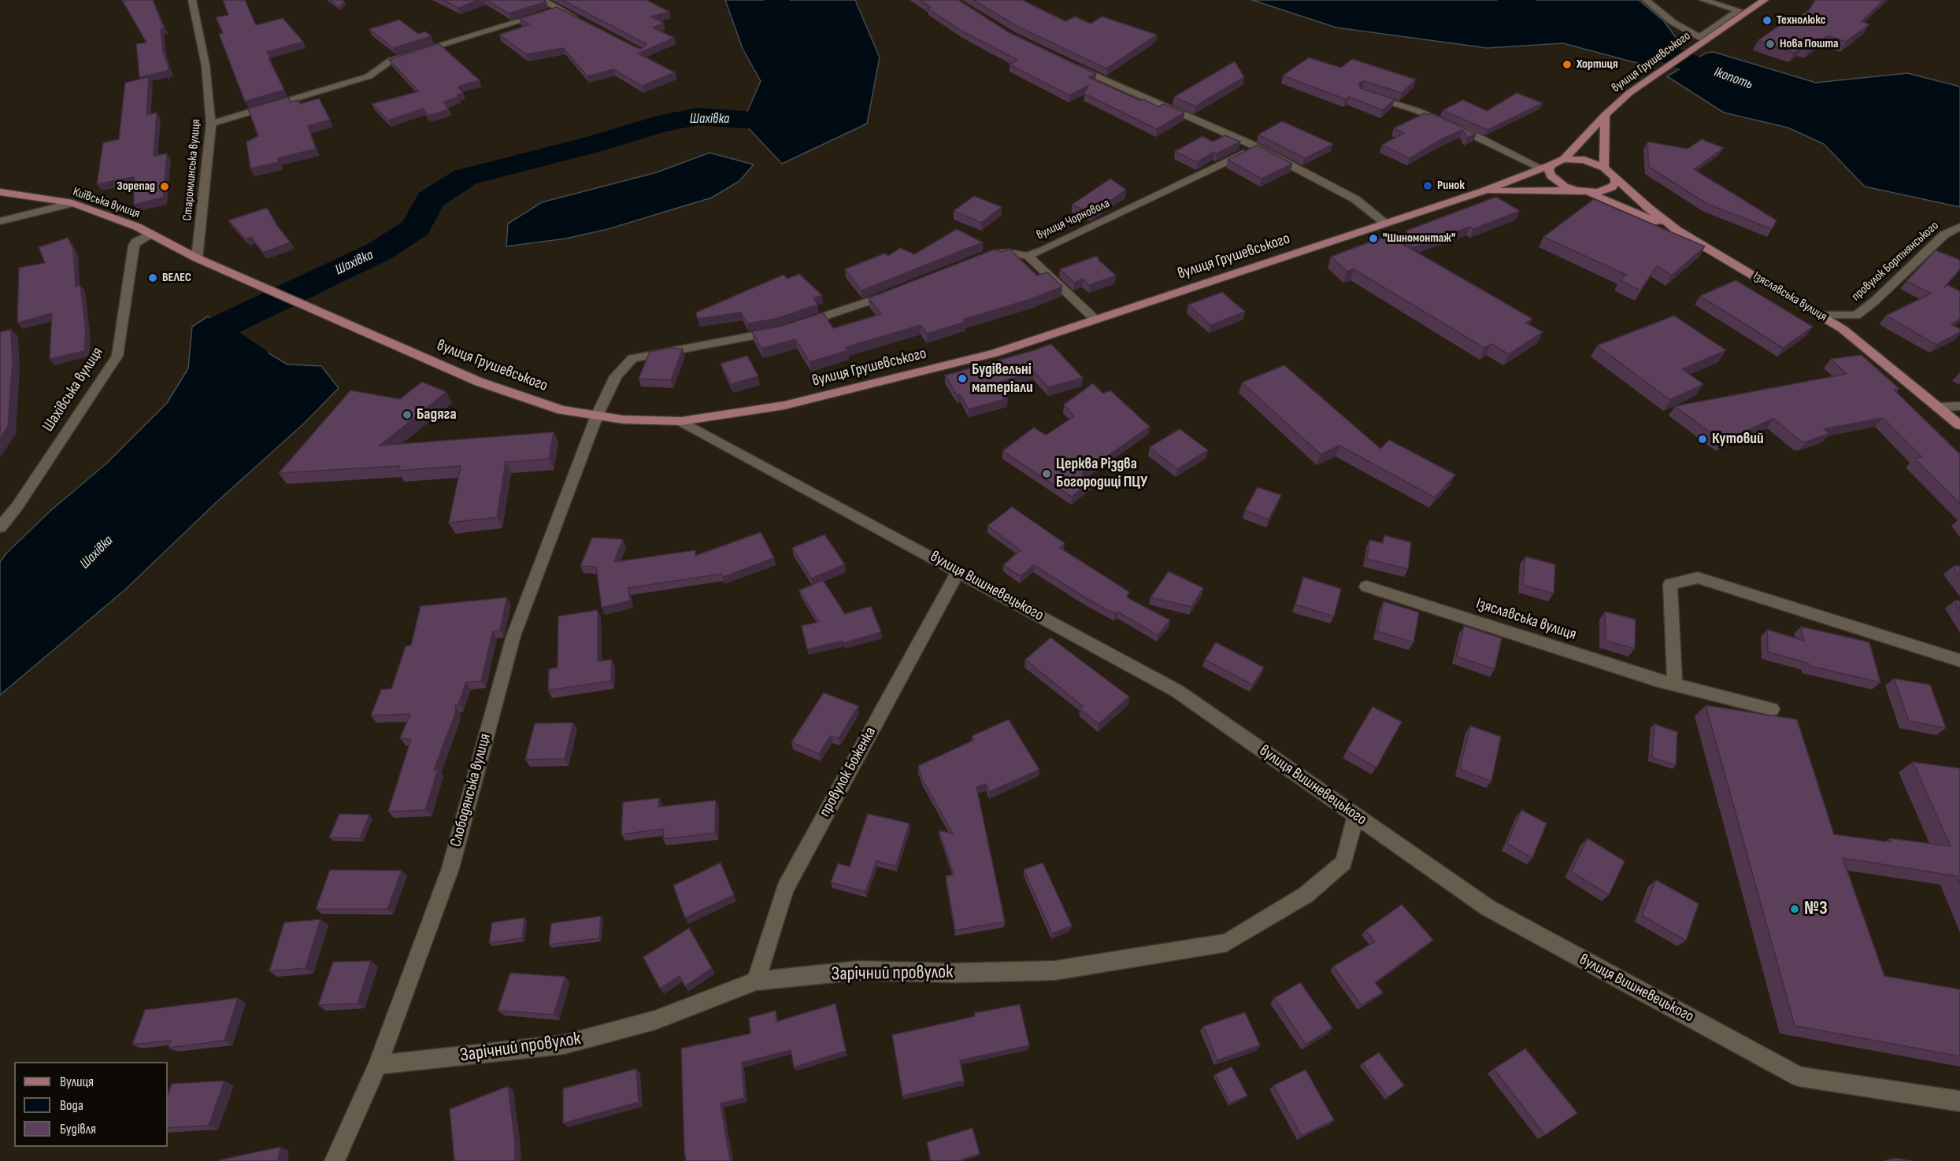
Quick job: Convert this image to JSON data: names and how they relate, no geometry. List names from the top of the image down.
{
  "streets": {
    "main road": ["вулиця Грушевського", "Київська вулиця", "Ізяславська вулиця"],
    "street": [
      "Старомлинська вулиця",
      "вулиця Чорновола",
      "провулок Бортнянського",
      "Шахівська вулиця",
      "вулиця Вишневецького",
      "провулок Боженка",
      "Слободянська вулиця",
      "Зарічний провулок"
    ]
  },
  "crossings": [
    ["вулиця Грушевського", "Старомлинська вулиця"],
    ["вулиця Грушевського", "Київська вулиця"],
    ["вулиця Грушевського", "вулиця Вишневецького"],
    ["вулиця Грушевського", "Слободянська вулиця"],
    ["Старомлинська вулиця", "Київська вулиця"],
    ["Київська вулиця", "Шахівська вулиця"],
    ["провулок Бортнянського", "Ізяславська вулиця"],
    ["вулиця Вишневецького", "провулок Боженка"],
    ["вулиця Вишневецького", "Зарічний провулок"],
    ["провулок Боженка", "Зарічний провулок"],
    ["Слободянська вулиця", "Зарічний провулок"]
  ],
  "water": ["Ікопоть", "Шахівка"],
  "places": [
    "Технолюкс",
    "Нова Пошта",
    "Хортиця",
    "Ринок",
    "Зорепад",
    "\"Шиномонтаж\"",
    "ВЕЛЕС",
    "Будівельні матеріали",
    "Бадяга",
    "Кутовий",
    "Церква Різдва Богородиці ПЦУ",
    "№3"
  ],
  "legend": ["Вулиця", "Вода", "Будівля"]
}
